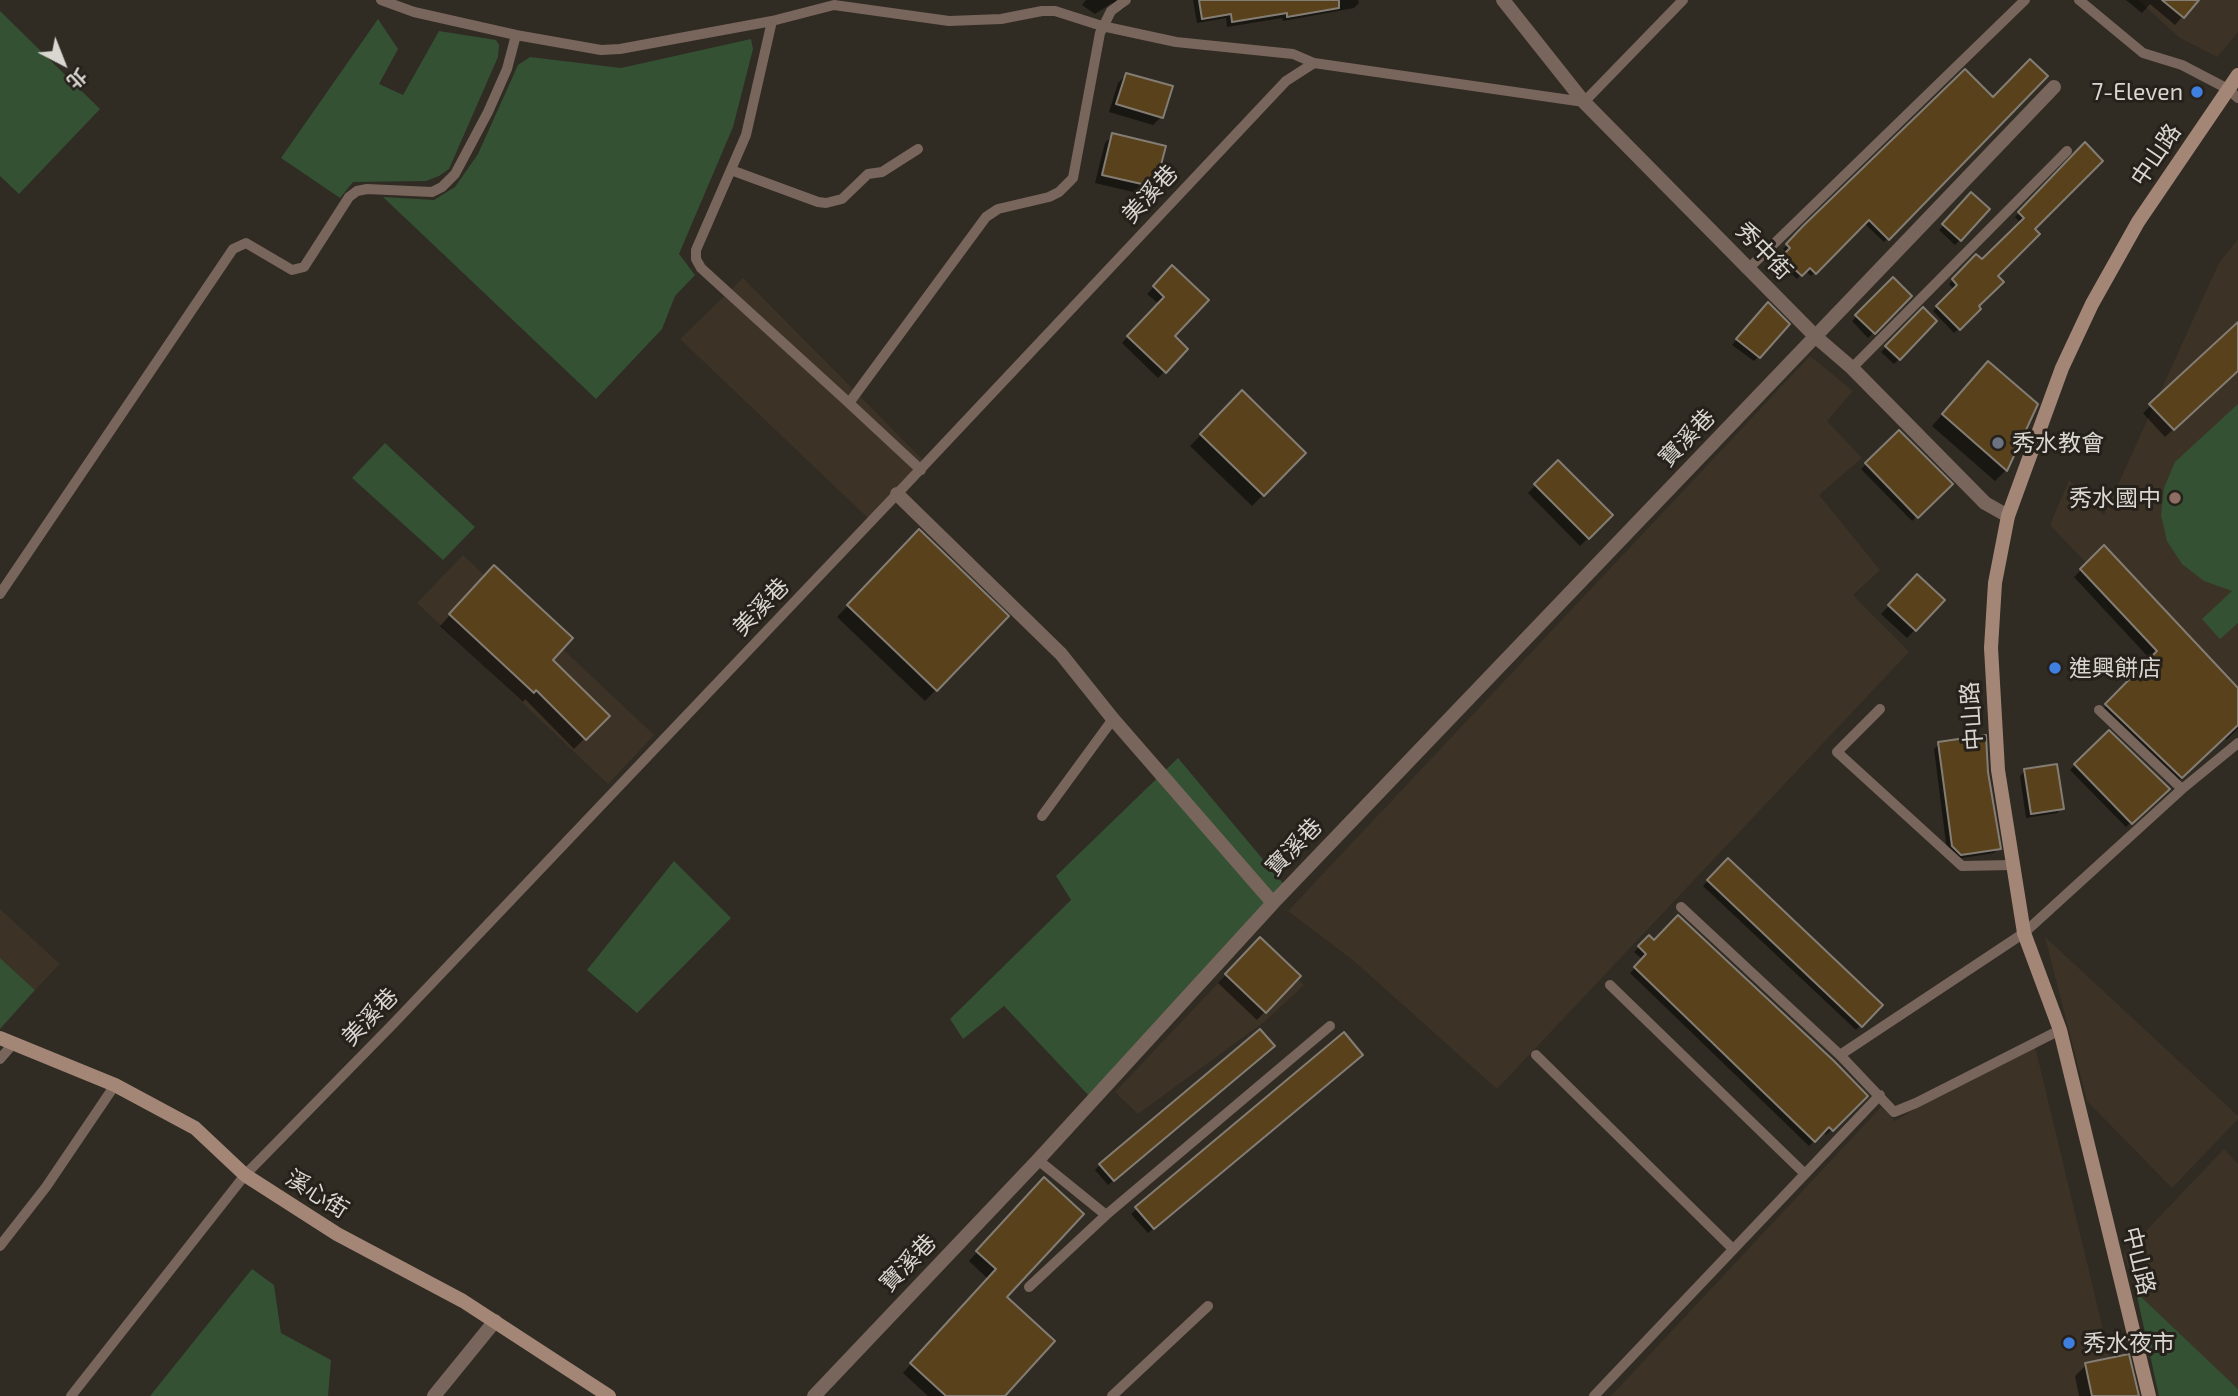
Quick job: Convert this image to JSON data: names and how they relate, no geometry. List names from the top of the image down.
{
  "streets": {
    "street": [
      "中山路",
      "秀中街",
      "寶溪巷",
      "溪心街"
    ],
    "lane": ["美溪巷"]
  },
  "crossings": [
    ["中山路", "秀中街"],
    ["美溪巷", "溪心街"],
    ["秀中街", "寶溪巷"]
  ],
  "places": [
    "7-Eleven",
    "秀水教會",
    "秀水國中",
    "進興餅店",
    "秀水夜市"
  ],
  "north": "bottom right"
}
